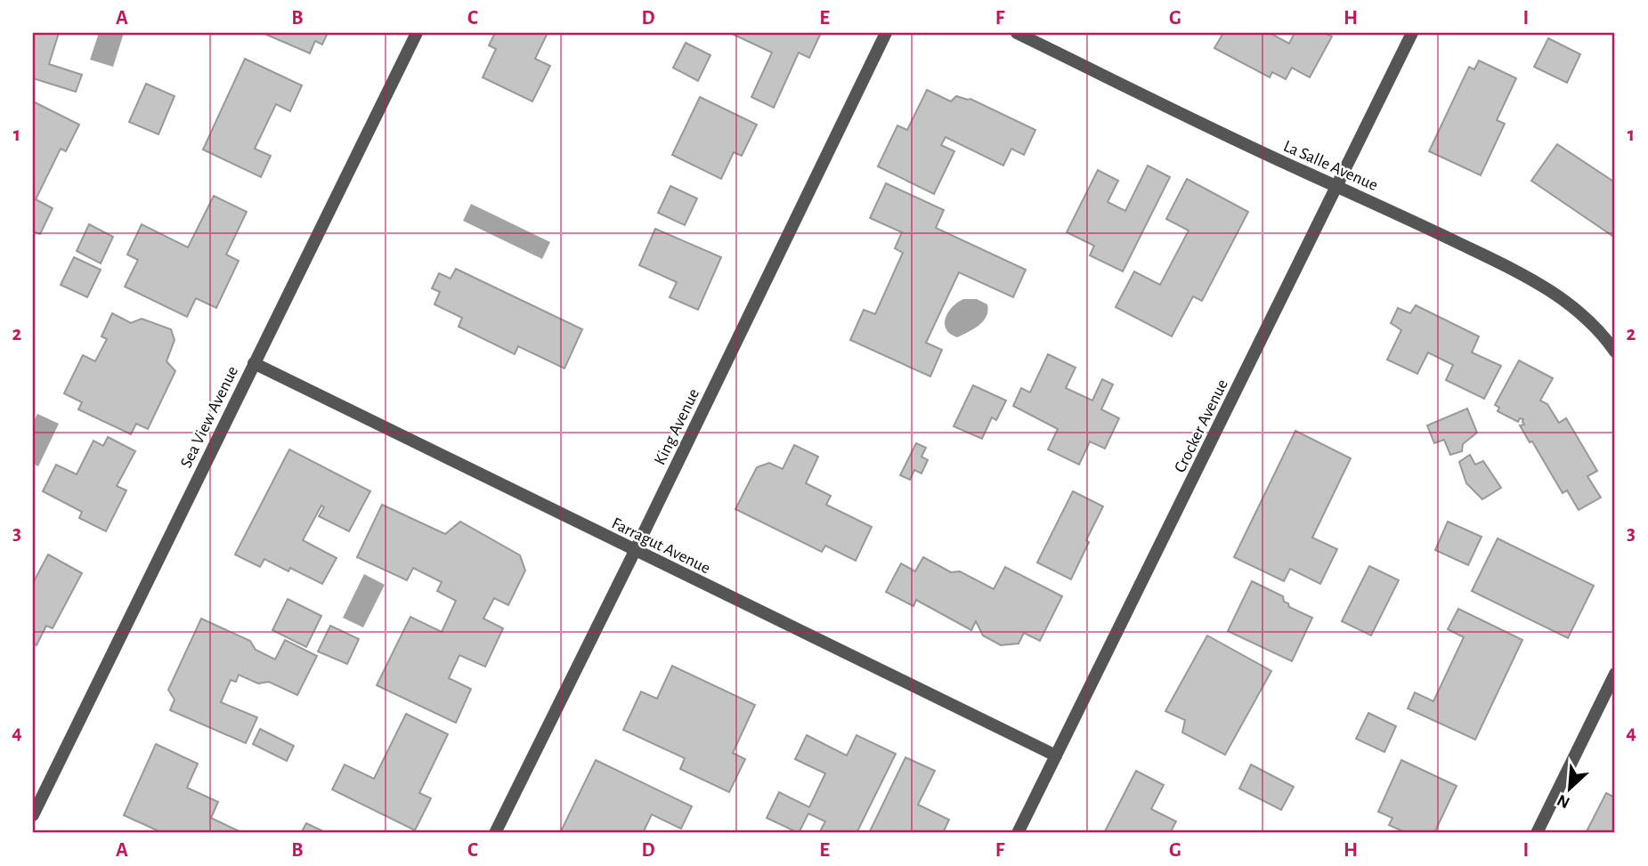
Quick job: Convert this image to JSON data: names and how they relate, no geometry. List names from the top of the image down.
{
  "streets": {
    "street": [
      "La Salle Avenue",
      "Sea View Avenue",
      "Crocker Avenue",
      "King Avenue",
      "Farragut Avenue"
    ]
  },
  "crossings": [
    ["La Salle Avenue", "Crocker Avenue"],
    ["Sea View Avenue", "Farragut Avenue"],
    ["Crocker Avenue", "Farragut Avenue"],
    ["King Avenue", "Farragut Avenue"]
  ],
  "north": "bottom left",
  "grid": {
    "columns": [
      "A",
      "B",
      "C",
      "D",
      "E",
      "F",
      "G",
      "H",
      "I"
    ],
    "rows": [
      "1",
      "2",
      "3",
      "4"
    ]
  }
}
